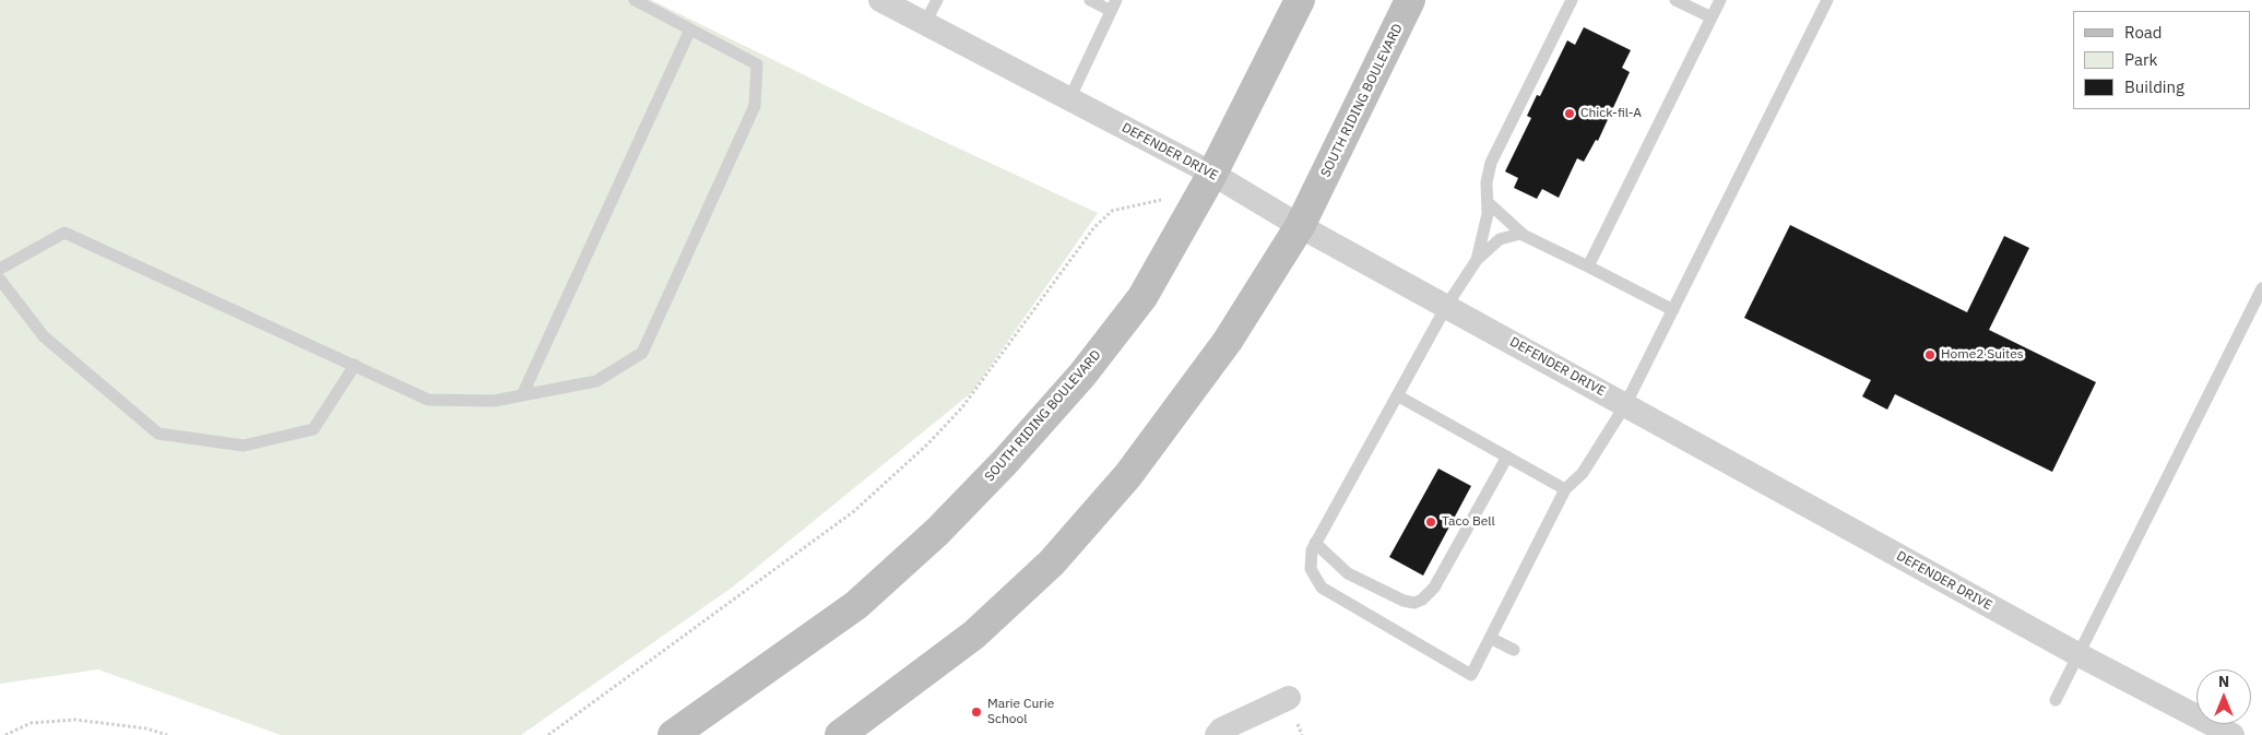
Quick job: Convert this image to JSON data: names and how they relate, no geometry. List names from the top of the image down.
{
  "streets": {
    "street": ["SOUTH RIDING BOULEVARD", "DEFENDER DRIVE"]
  },
  "crossings": [
    ["SOUTH RIDING BOULEVARD", "DEFENDER DRIVE"]
  ],
  "places": [
    "Chick-fil-A",
    "Home2 Suites",
    "Taco Bell",
    "Marie Curie School"
  ],
  "legend": ["Road", "Park", "Building"],
  "north": "top"
}
